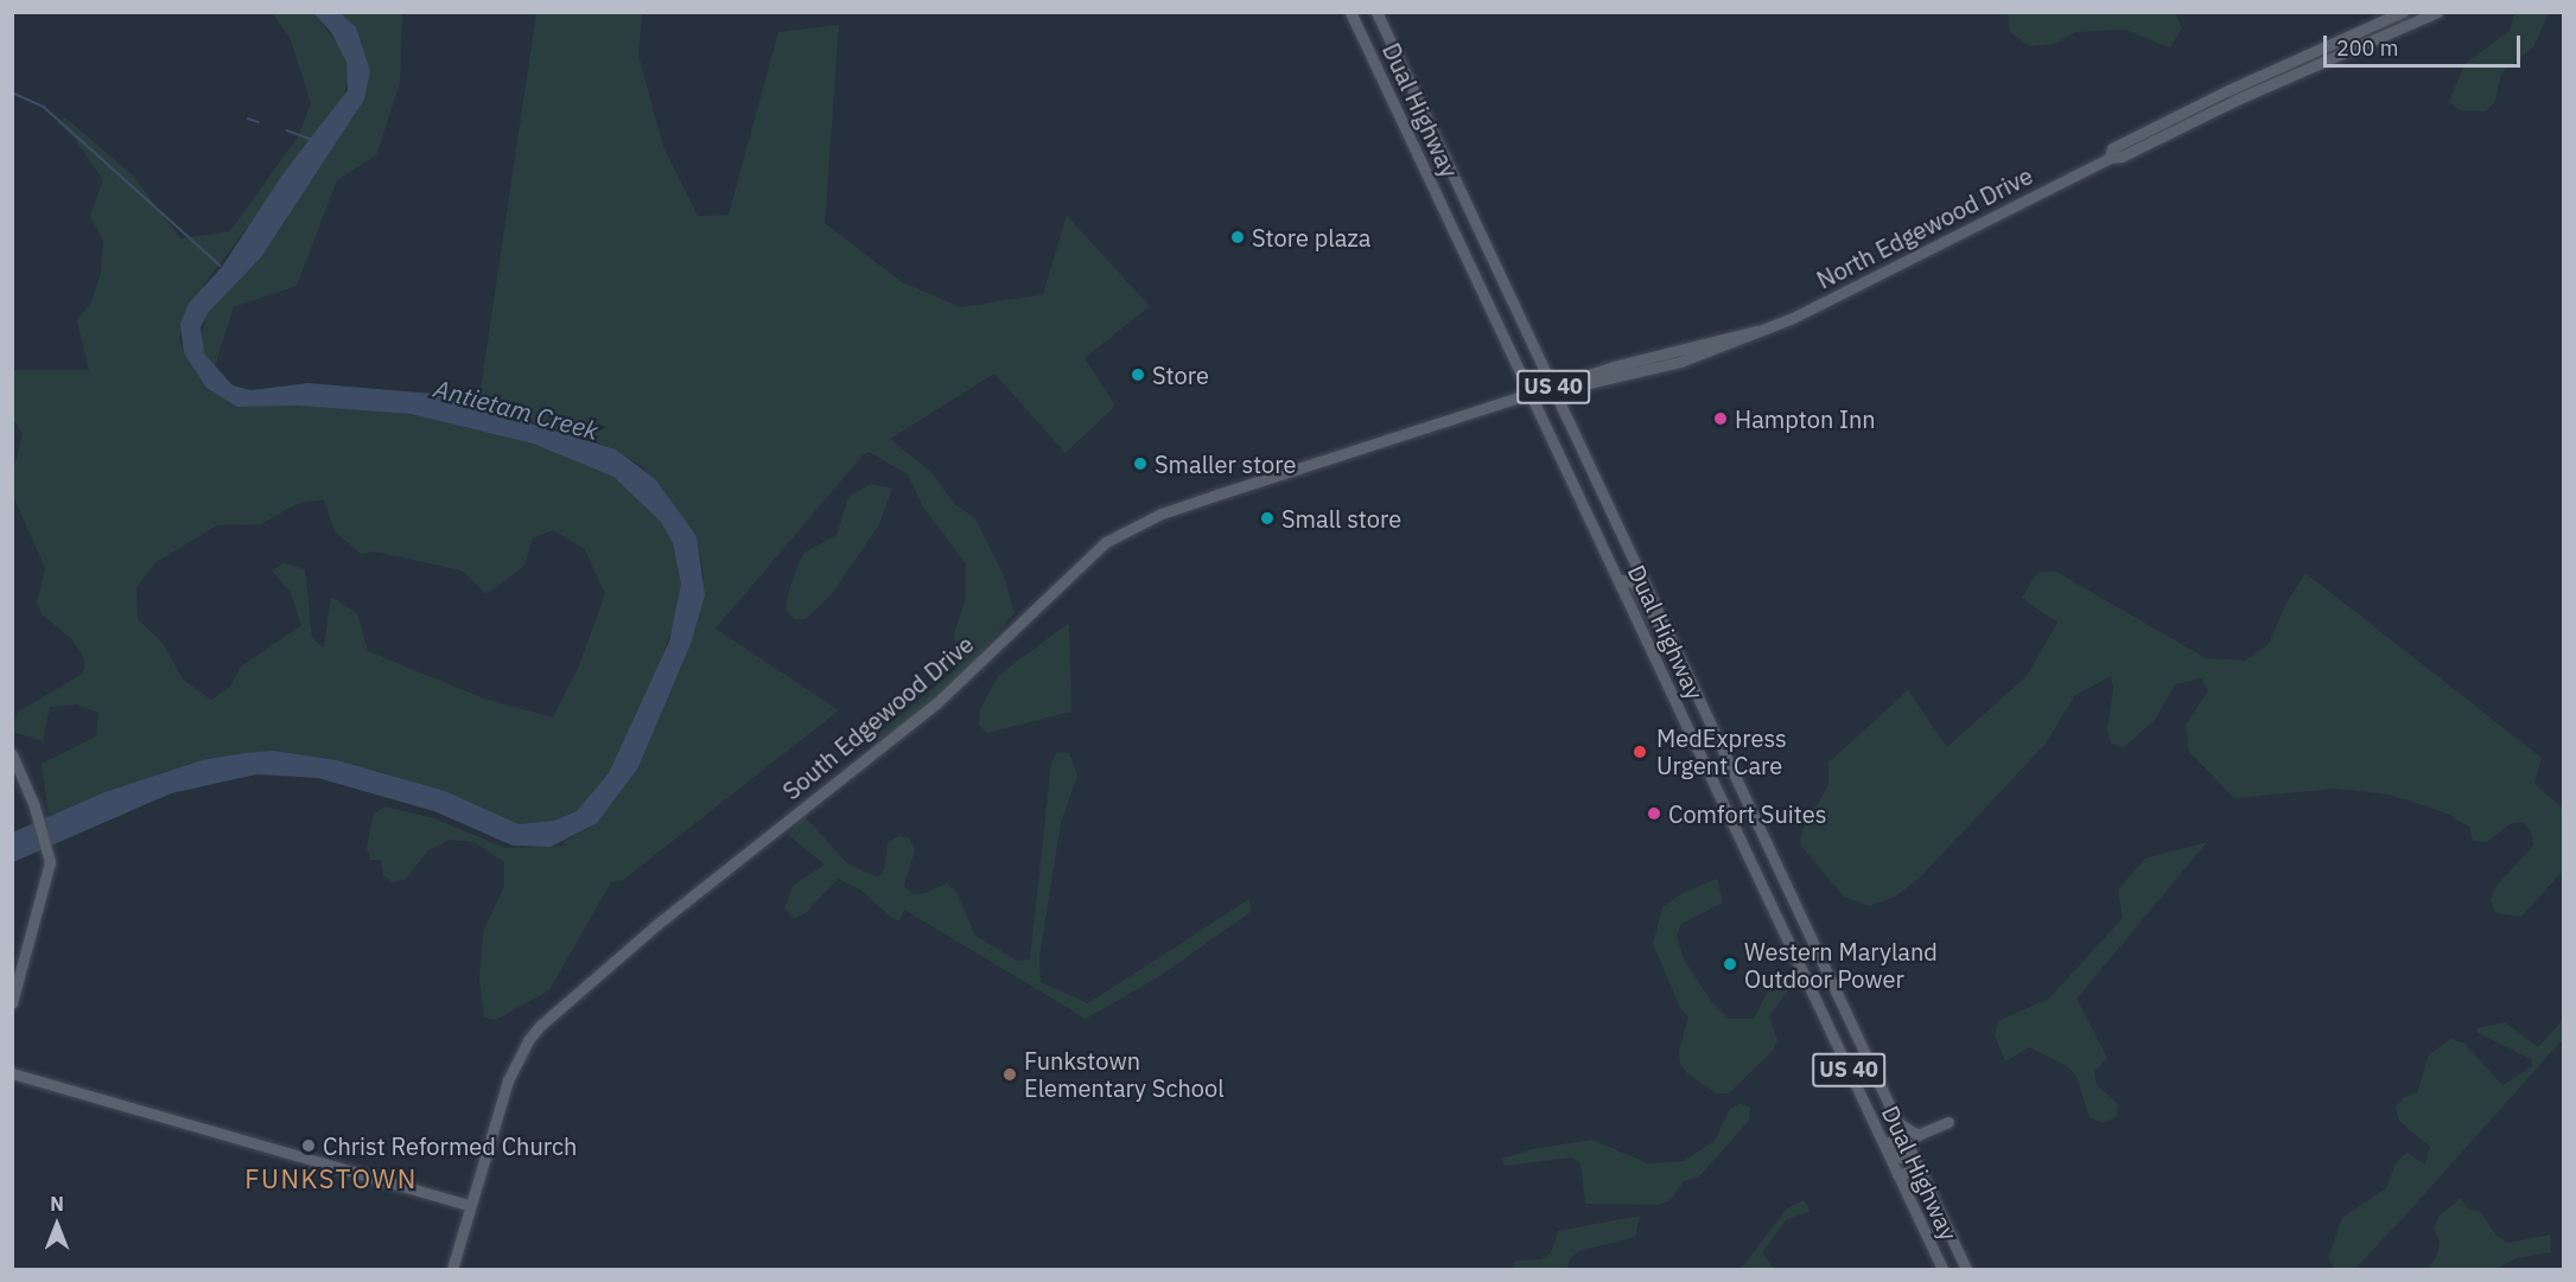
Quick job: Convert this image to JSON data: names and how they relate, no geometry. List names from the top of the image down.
{
  "streets": {
    "main road": [
      "Dual Highway",
      "North Edgewood Drive",
      "US 40",
      "South Edgewood Drive"
    ]
  },
  "crossings": [
    ["Dual Highway", "North Edgewood Drive"],
    ["Dual Highway", "South Edgewood Drive"],
    ["North Edgewood Drive", "South Edgewood Drive"]
  ],
  "districts": ["FUNKSTOWN"],
  "water": ["Antietam Creek"],
  "places": [
    "Store plaza",
    "Store",
    "Hampton Inn",
    "Smaller store",
    "Small store",
    "MedExpress Urgent Care",
    "Comfort Suites",
    "Western Maryland Outdoor Power",
    "Funkstown Elementary School",
    "Christ Reformed Church"
  ],
  "scale_bar": "200 m",
  "north": "top"
}
